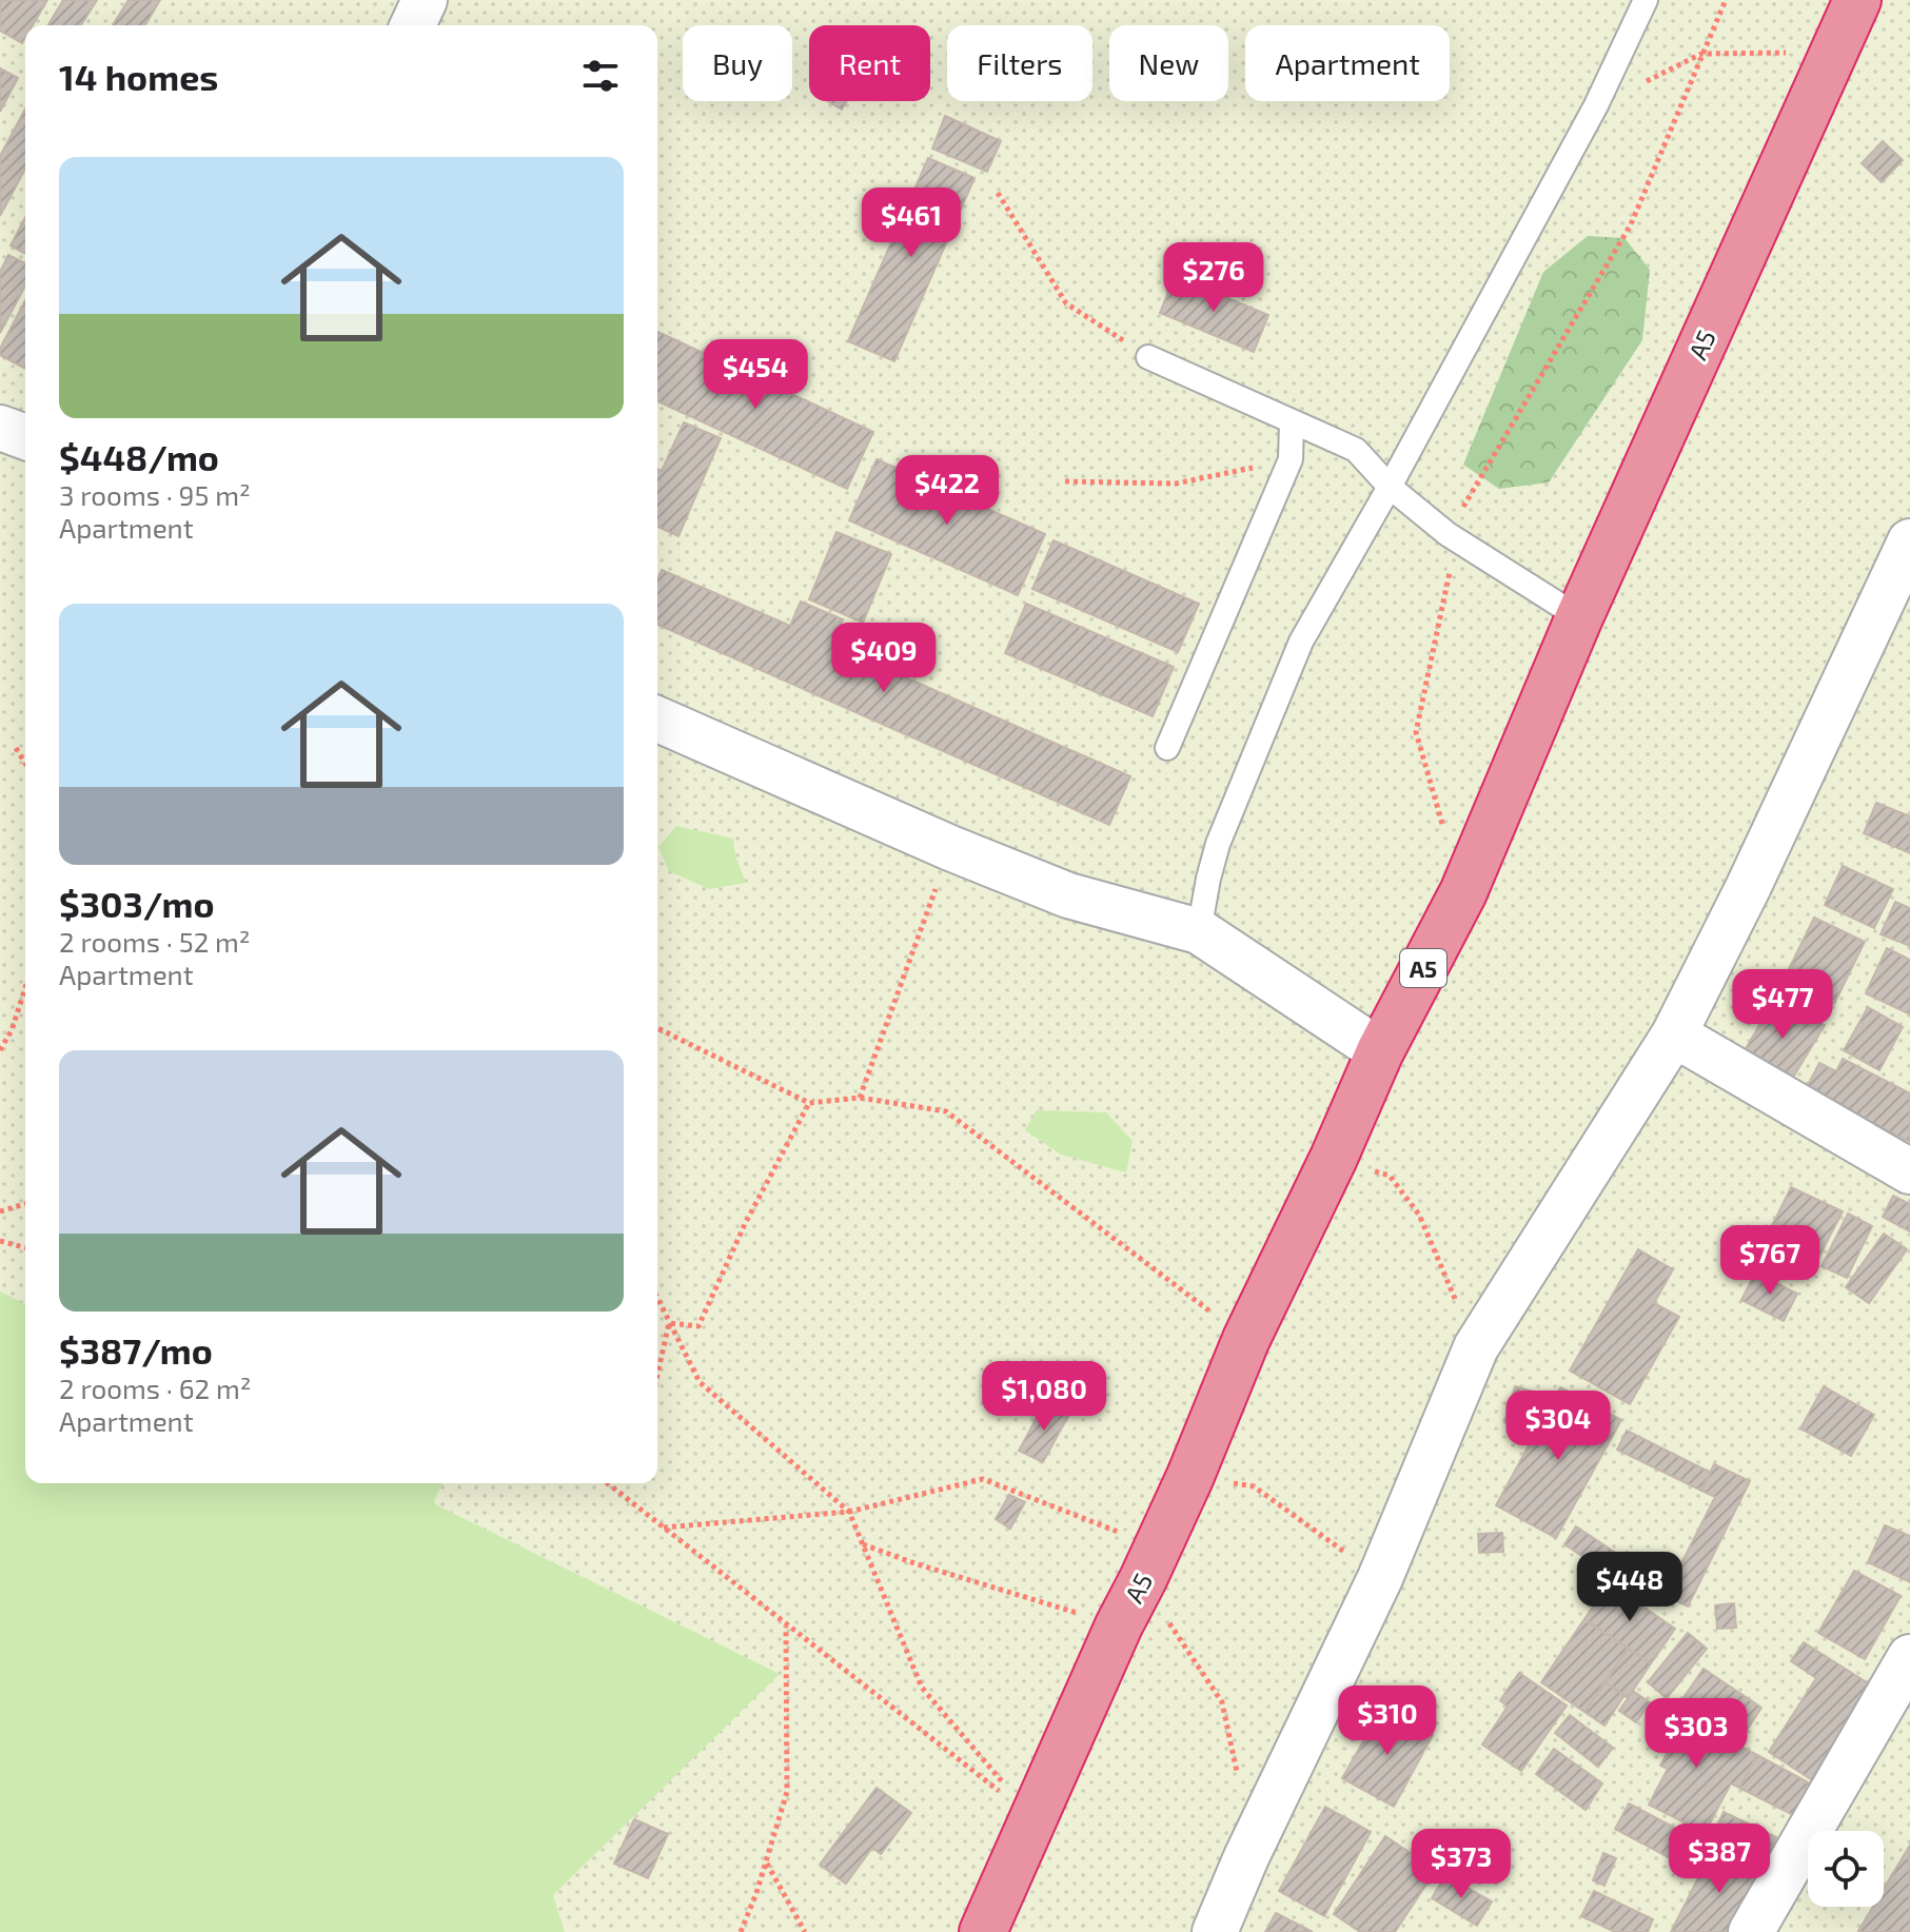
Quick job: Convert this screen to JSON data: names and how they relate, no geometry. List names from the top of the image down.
{
  "streets": {
    "highway": ["A5"]
  },
  "page": {
    "chip": [
      "Buy",
      "Rent",
      "Filters",
      "New",
      "Apartment"
    ],
    "heading": "14 homes",
    "list": [
      {
        "name": "$448/mo",
        "note": "3 rooms · 95 m² · Apartment"
      },
      {
        "name": "$303/mo",
        "note": "2 rooms · 52 m² · Apartment"
      },
      {
        "name": "$387/mo",
        "note": "2 rooms · 62 m² · Apartment"
      }
    ],
    "price": [
      "$461",
      "$276",
      "$454",
      "$422",
      "$409",
      "$477",
      "$767",
      "$1,080",
      "$304",
      "$448",
      "$310",
      "$303",
      "$387",
      "$373"
    ]
  }
}
